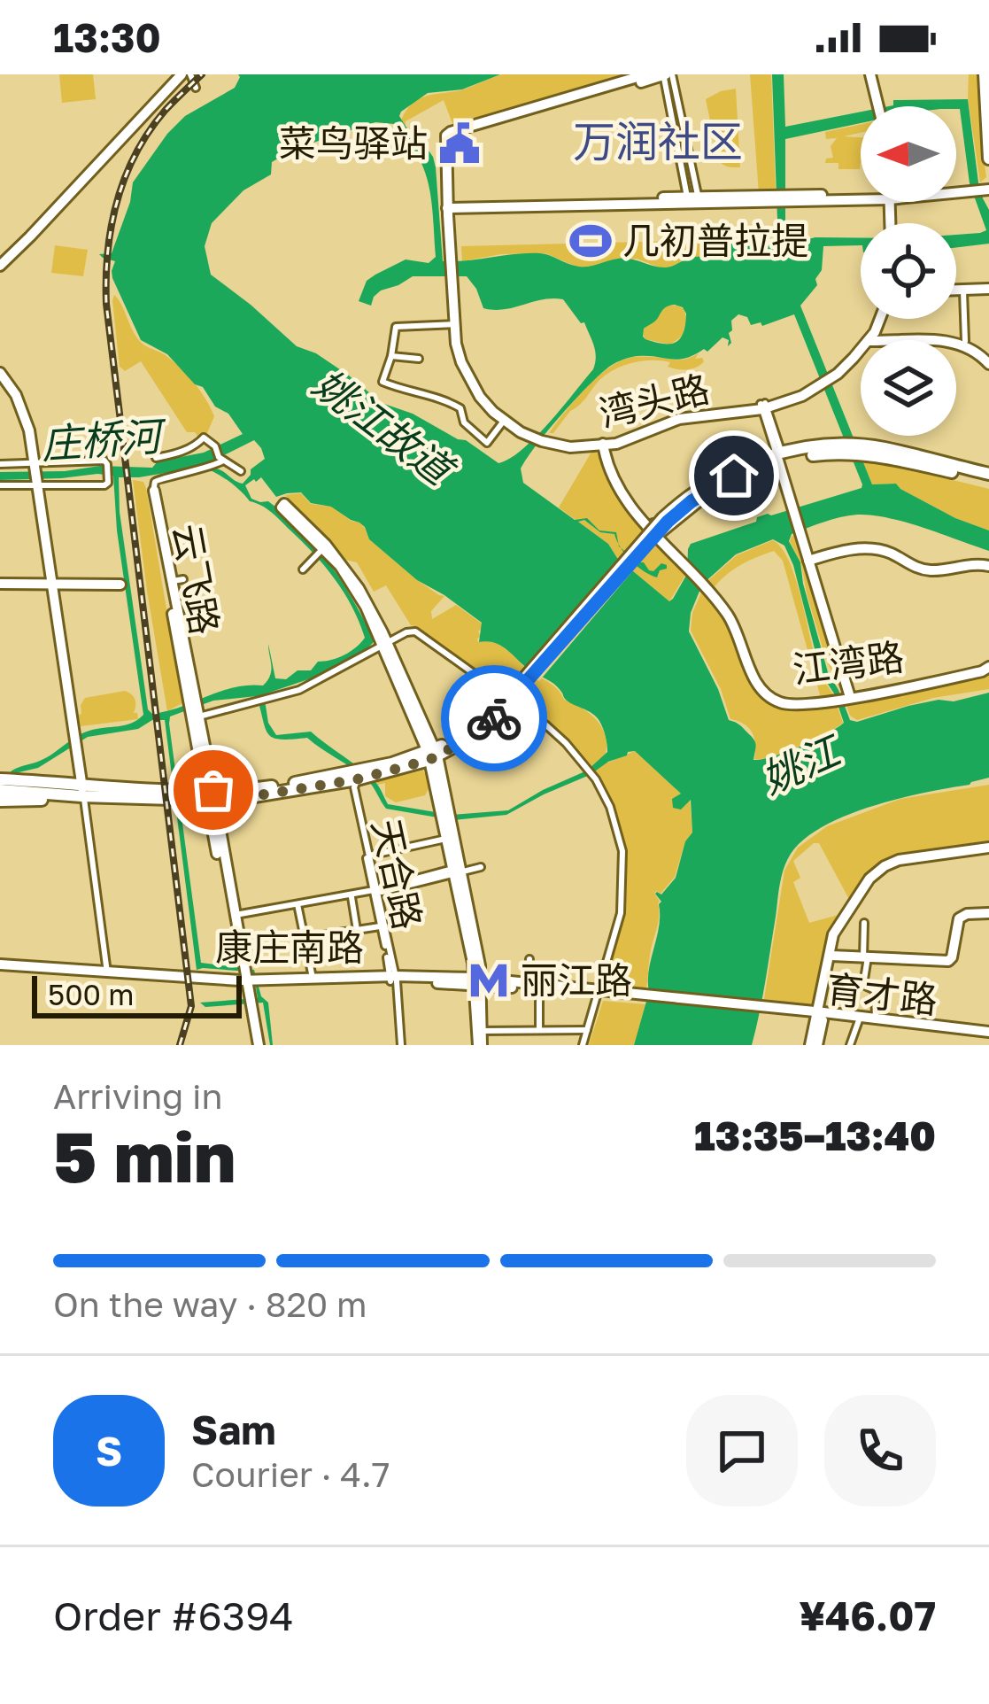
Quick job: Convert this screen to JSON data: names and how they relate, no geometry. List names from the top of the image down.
{
  "streets": {
    "main road": [
      "湾头路",
      "云飞路",
      "江湾路",
      "康庄南路",
      "育才路"
    ],
    "street": ["天合路"]
  },
  "crossings": [
    ["湾头路", "江湾路"],
    ["云飞路", "康庄南路"],
    ["天合路", "康庄南路"],
    ["康庄南路", "育才路"]
  ],
  "districts": ["万润社区"],
  "water": ["姚江故道", "庄桥河", "姚江"],
  "places": {
    "public building": ["菜鸟驿站"],
    "sports": ["几初普拉提"],
    "metro station": ["丽江路"]
  },
  "scale_bar": "500 m",
  "north": "left",
  "page": {
    "status": "13:30",
    "scale": "500 m",
    "heading": ["5 min", "Arriving in", "13:35–13:40"],
    "panel": [
      "Sam",
      "Courier · 4.7",
      "Order #6394",
      "¥46.07"
    ],
    "bar": "On the way · 820 m",
    "round": "S"
  }
}
